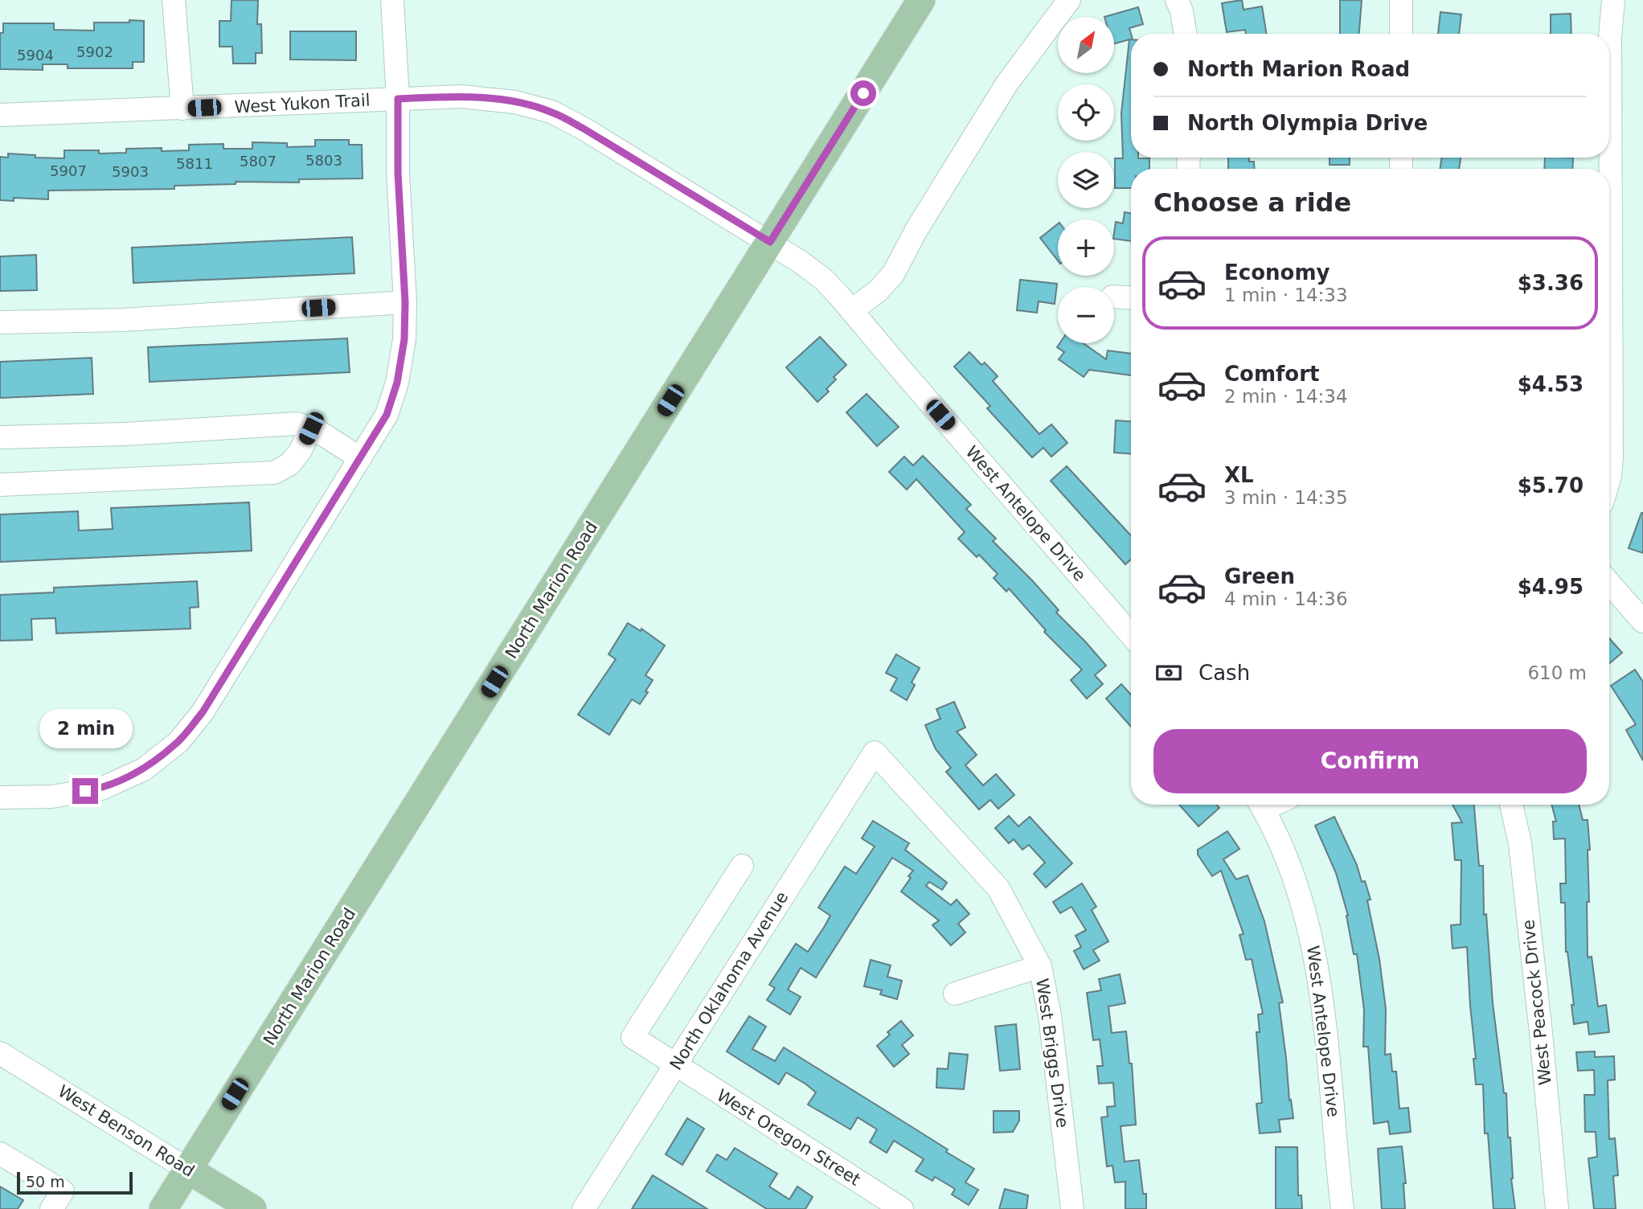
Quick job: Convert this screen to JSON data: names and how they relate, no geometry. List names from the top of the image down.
{
  "streets": {
    "main road": ["North Marion Road", "West Benson Road"],
    "street": [
      "West Yukon Trail",
      "West Antelope Drive",
      "North Oklahoma Avenue",
      "West Peacock Drive",
      "West Briggs Drive",
      "West Oregon Street"
    ]
  },
  "crossings": [
    ["West Yukon Trail", "West Antelope Drive"],
    ["West Yukon Trail", "North Marion Road"],
    ["West Antelope Drive", "North Marion Road"],
    ["North Marion Road", "West Benson Road"],
    ["North Oklahoma Avenue", "West Briggs Drive"],
    ["North Oklahoma Avenue", "West Oregon Street"]
  ],
  "house_numbers": [
    "5902",
    "5904",
    "5803",
    "5807",
    "5811",
    "5907",
    "5903"
  ],
  "scale_bar": "50 m",
  "north": "top right",
  "page": {
    "map_buttons": ["+", "−"],
    "banner": ["North Marion Road", "North Olympia Drive"],
    "heading": "Choose a ride",
    "list": [
      {
        "name": "Economy",
        "note": "1 min · 14:33",
        "value": "$3.36"
      },
      {
        "name": "Comfort",
        "note": "2 min · 14:34",
        "value": "$4.53"
      },
      {
        "name": "XL",
        "note": "3 min · 14:35",
        "value": "$5.70"
      },
      {
        "name": "Green",
        "note": "4 min · 14:36",
        "value": "$4.95"
      }
    ],
    "pay": ["Cash", "610 m"],
    "bubble": "2 min",
    "buttons": "Confirm",
    "scale": "50 m"
  }
}
